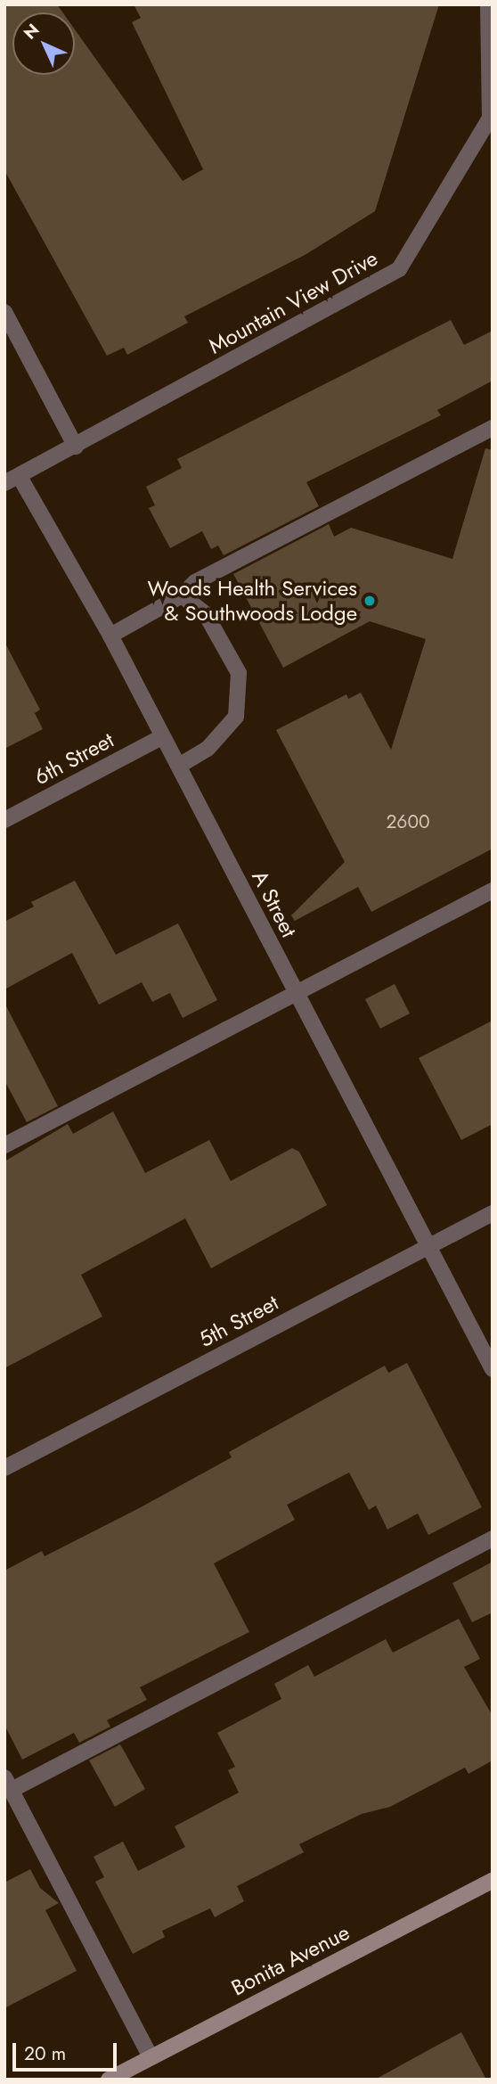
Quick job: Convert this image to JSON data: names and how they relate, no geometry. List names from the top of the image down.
{
  "streets": {
    "main road": ["Bonita Avenue"],
    "street": [
      "Mountain View Drive",
      "6th Street",
      "A Street",
      "5th Street"
    ]
  },
  "crossings": [
    ["Mountain View Drive", "A Street"],
    ["6th Street", "A Street"],
    ["A Street", "5th Street"]
  ],
  "places": ["Woods Health Services & Southwoods Lodge"],
  "house_numbers": ["2600"],
  "scale_bar": "20 m",
  "north": "top left"
}
